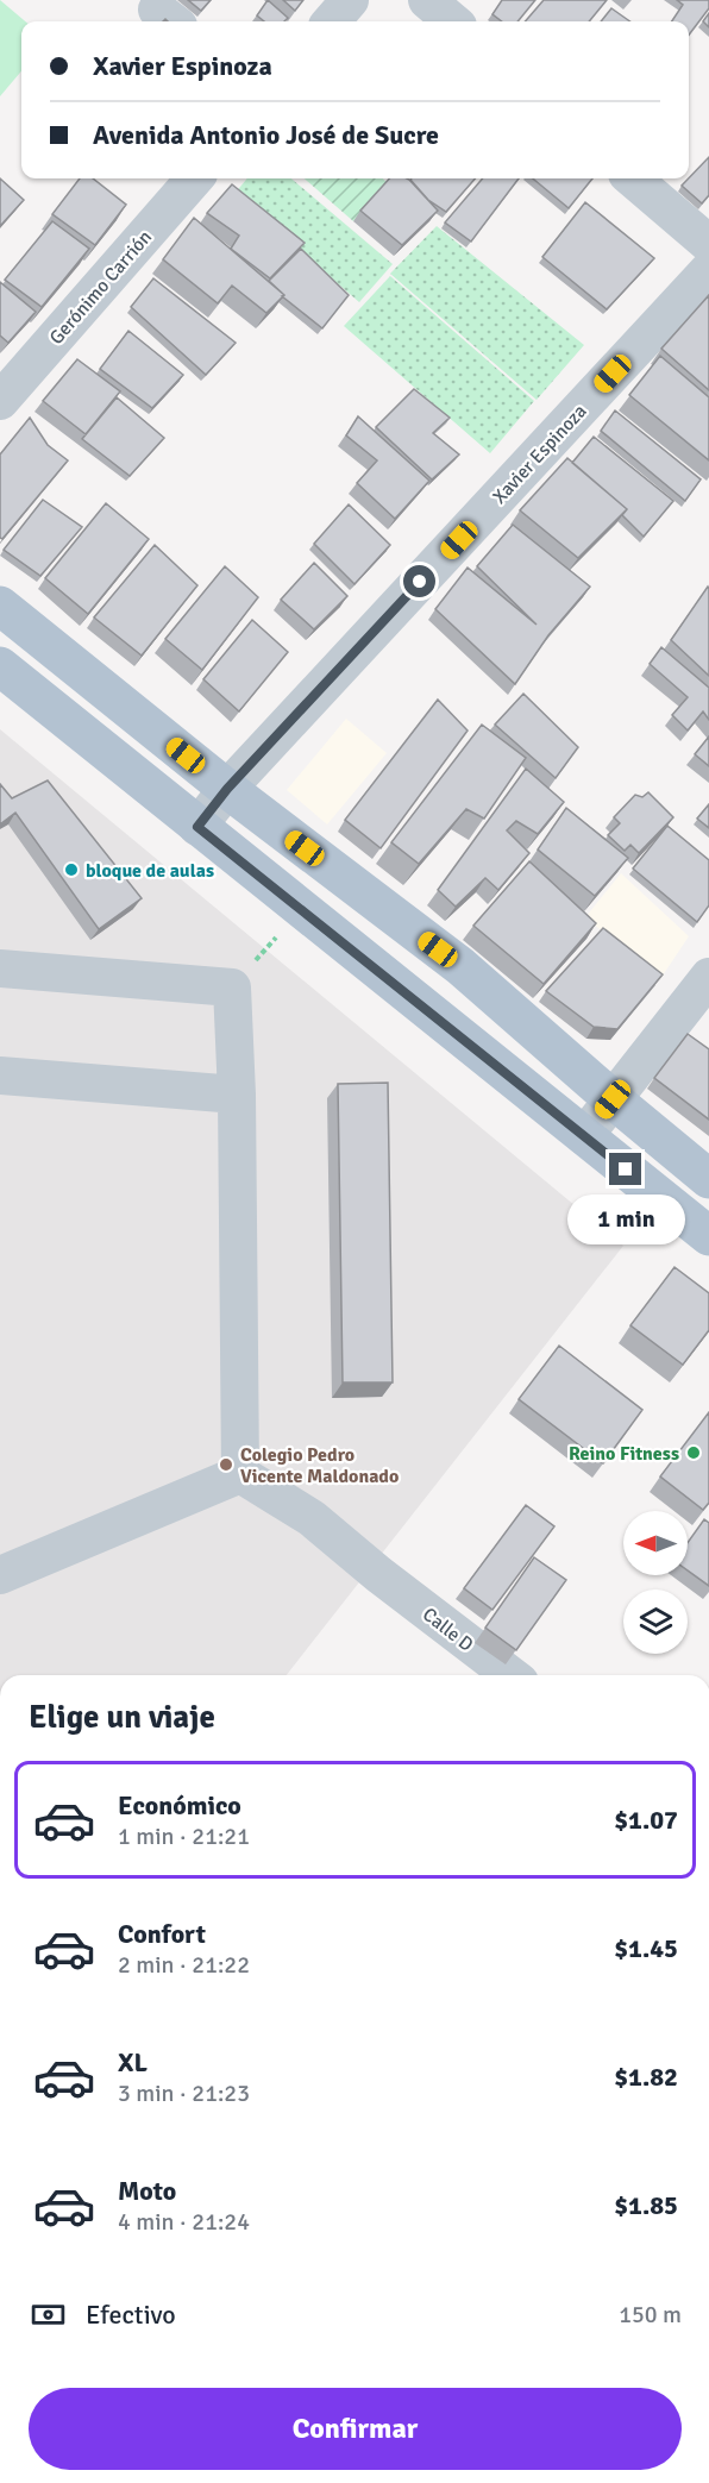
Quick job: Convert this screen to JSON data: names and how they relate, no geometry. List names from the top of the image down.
{
  "streets": {
    "street": ["Gerónimo Carrión", "Xavier Espinoza", "Calle D"]
  },
  "places": ["bloque de aulas", "Reino Fitness", "Colegio Pedro Vicente Maldonado"],
  "north": "left",
  "page": {
    "banner": ["Xavier Espinoza", "Avenida Antonio José de Sucre"],
    "bubble": "1 min",
    "heading": "Elige un viaje",
    "list": [
      {
        "name": "Económico",
        "note": "1 min · 21:21",
        "value": "$1.07"
      },
      {
        "name": "Confort",
        "note": "2 min · 21:22",
        "value": "$1.45"
      },
      {
        "name": "XL",
        "note": "3 min · 21:23",
        "value": "$1.82"
      },
      {
        "name": "Moto",
        "note": "4 min · 21:24",
        "value": "$1.85"
      }
    ],
    "pay": ["Efectivo", "150 m"],
    "buttons": "Confirmar"
  }
}
